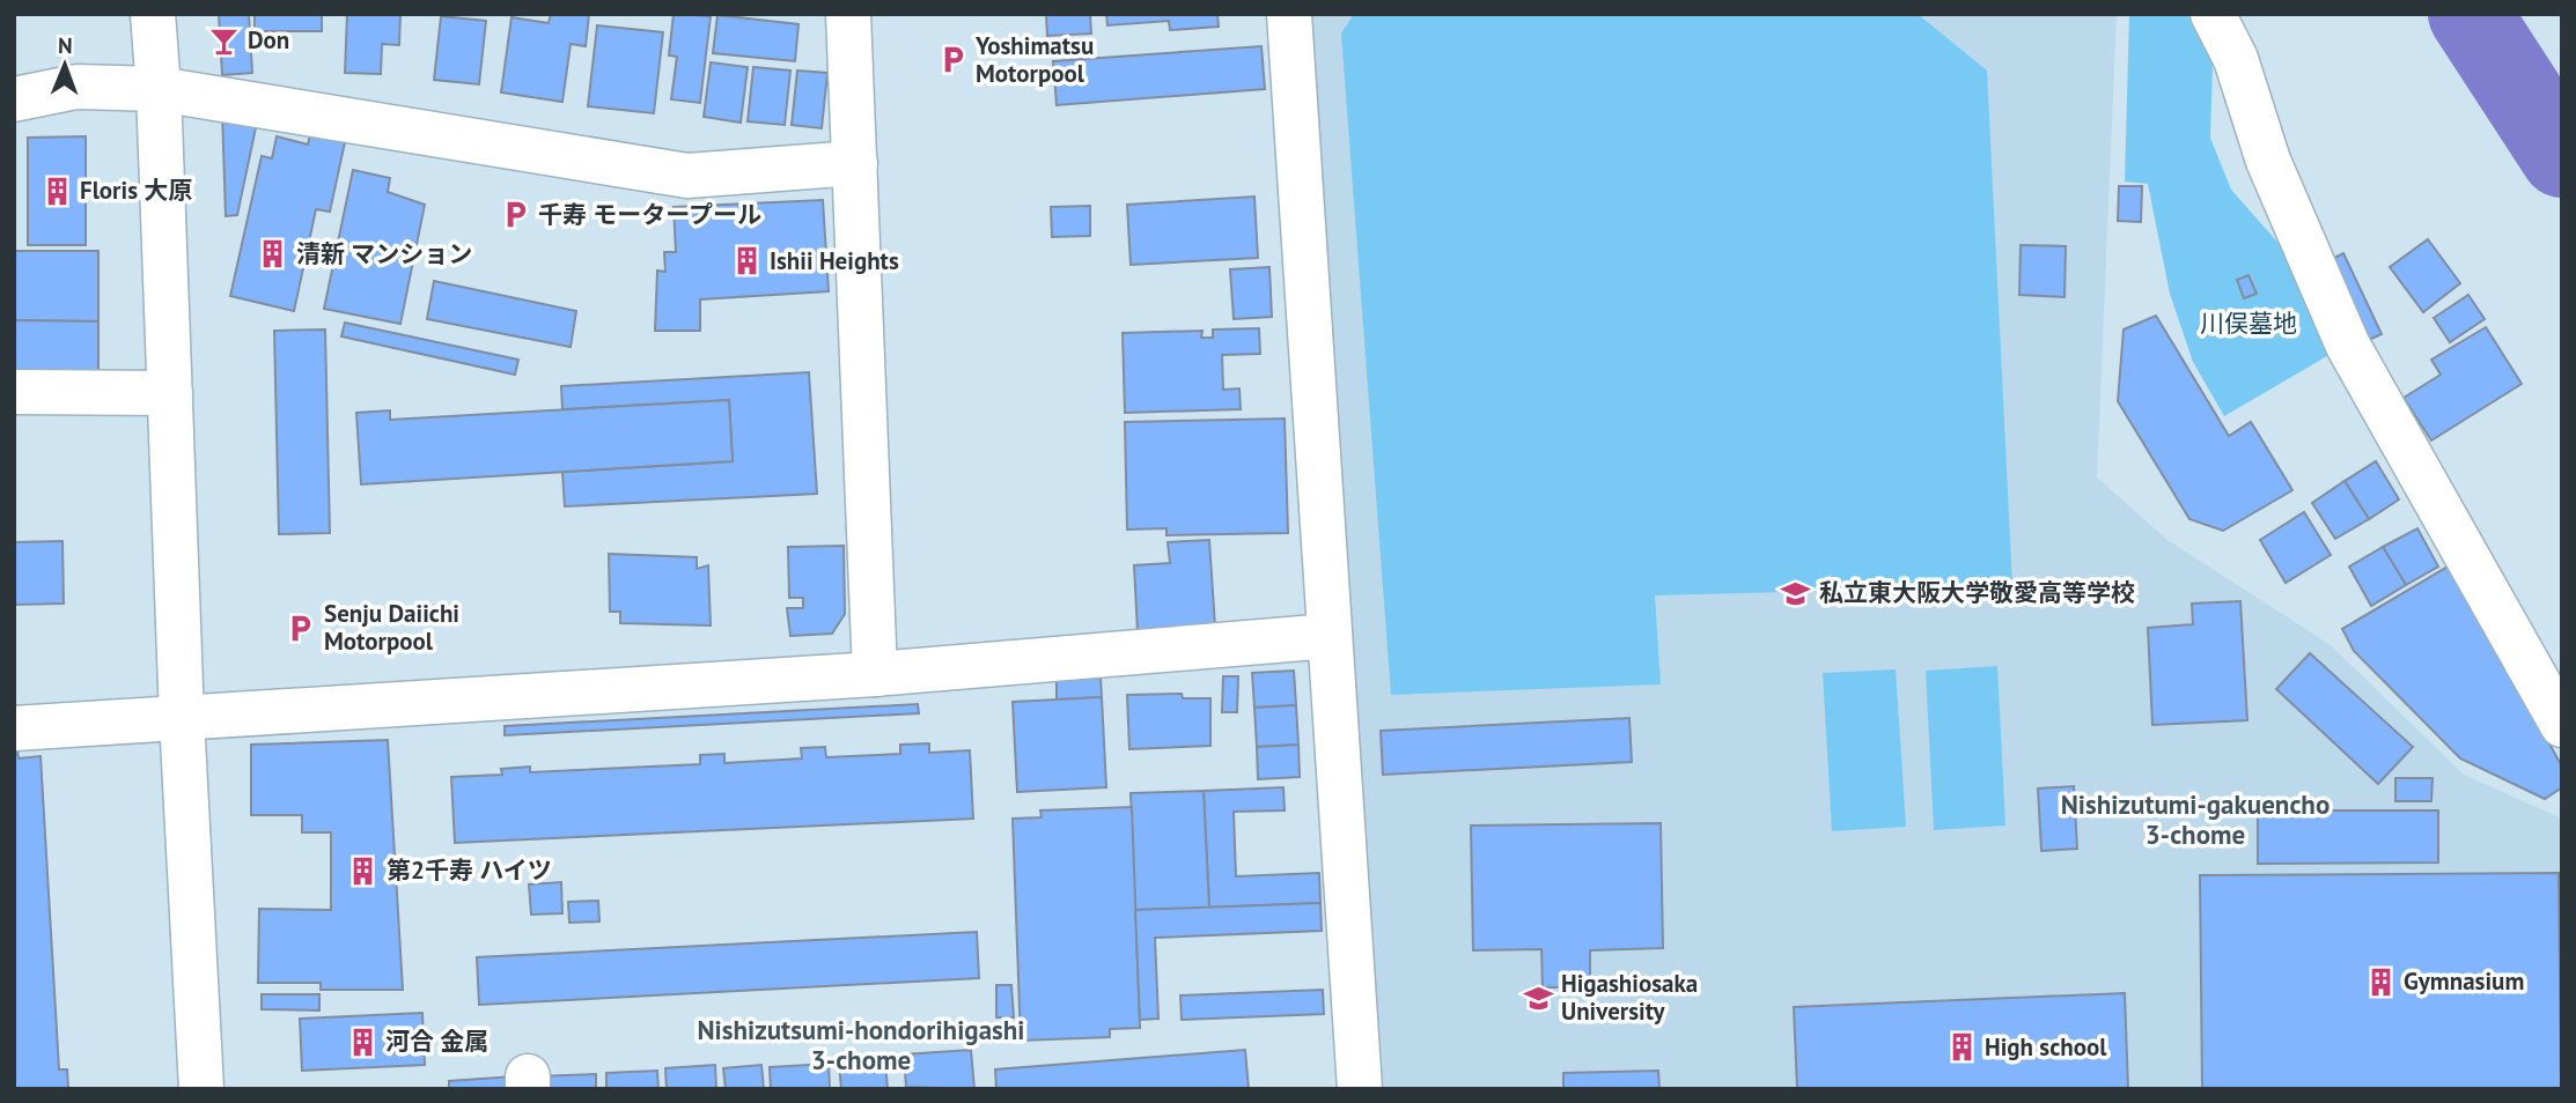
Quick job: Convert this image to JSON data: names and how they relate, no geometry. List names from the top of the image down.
{
  "districts": ["Nishizutumi-gakuencho 3-chome", "Nishizutsumi-hondorihigashi 3-chome"],
  "parks": ["川俣墓地"],
  "places": {
    "bar": ["Don"],
    "parking": ["Yoshimatsu Motorpool", "千寿 モータープール", "Senju Daiichi Motorpool"],
    "building": [
      "Floris 大原",
      "清新 マンション",
      "Ishii Heights",
      "第2千寿 ハイツ",
      "Gymnasium",
      "河合 金属",
      "High school"
    ],
    "school or university": ["私立東大阪大学敬愛高等学校", "Higashiosaka University"]
  },
  "north": "top"
}
